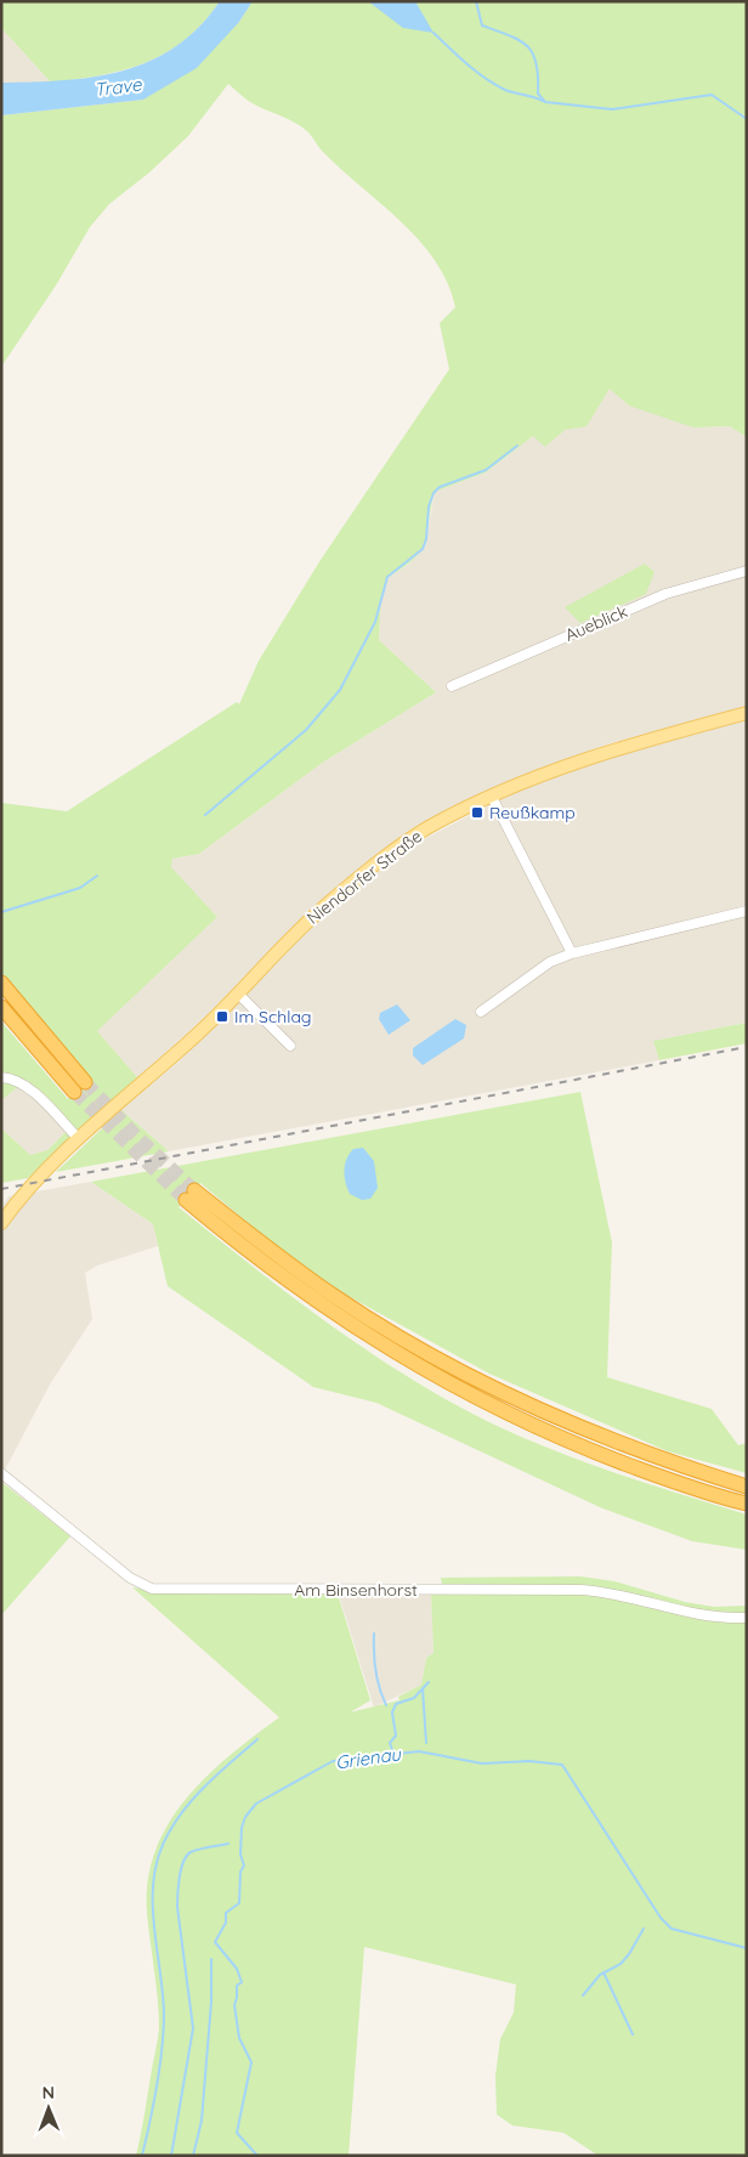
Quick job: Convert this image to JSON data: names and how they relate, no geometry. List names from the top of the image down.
{
  "streets": {
    "main road": ["Niendorfer Straße"],
    "street": ["Aueblick", "Am Binsenhorst"]
  },
  "water": ["Trave", "Grienau"],
  "places": {
    "transit": ["Reußkamp", "Im Schlag"]
  },
  "north": "top"
}
